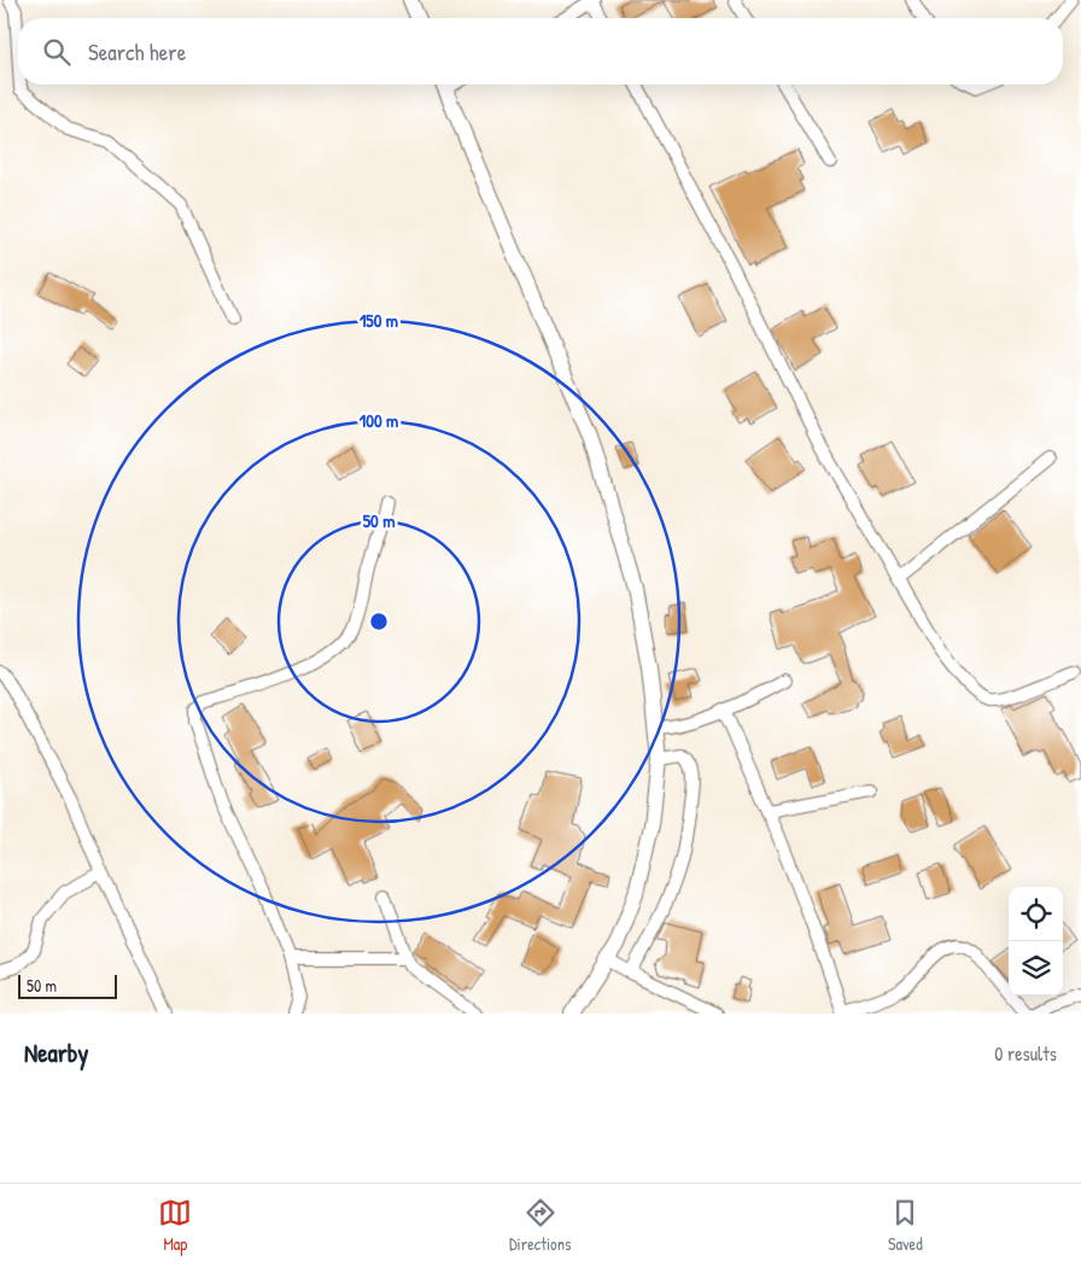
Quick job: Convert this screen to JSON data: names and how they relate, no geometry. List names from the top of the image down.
{
  "scale_bar": "50 m",
  "page": {
    "search": "Search here",
    "scale": "50 m",
    "heading": ["Nearby", "0 results"],
    "nav": ["Map", "Directions", "Saved"]
  },
  "rings": ["150 m", "100 m", "50 m"]
}
